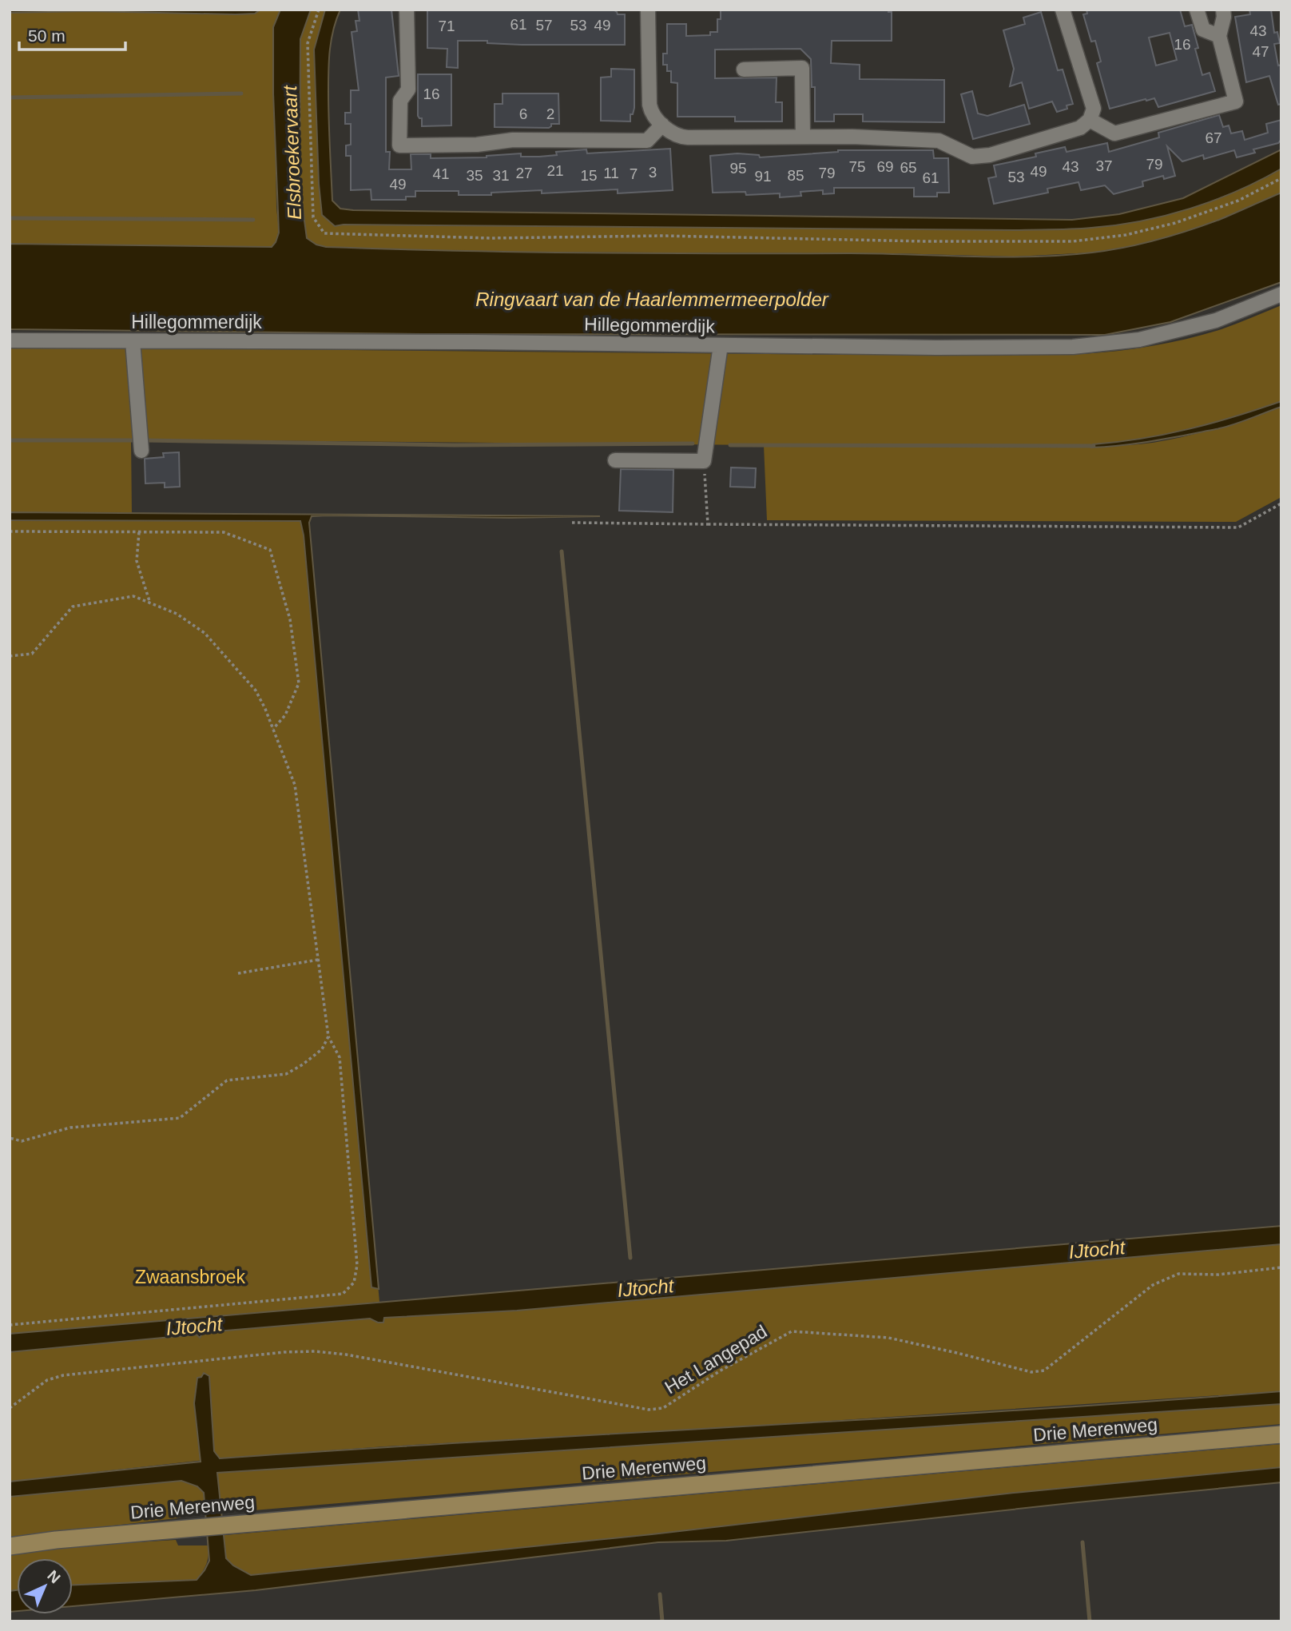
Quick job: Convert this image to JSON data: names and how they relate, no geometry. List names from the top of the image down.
{
  "streets": {
    "main road": ["Drie Merenweg"],
    "street": ["Hillegommerdijk"],
    "path": ["Het Langepad"]
  },
  "water": ["Elsbroekervaart", "Ringvaart van de Haarlemmermeerpolder", "IJtocht"],
  "parks": ["Zwaansbroek"],
  "house_numbers": [
    "61",
    "57",
    "53",
    "49",
    "71",
    "43",
    "16",
    "47",
    "16",
    "6",
    "2",
    "67",
    "79",
    "37",
    "75",
    "69",
    "43",
    "65",
    "95",
    "21",
    "49",
    "3",
    "27",
    "11",
    "79",
    "41",
    "7",
    "35",
    "31",
    "15",
    "85",
    "91",
    "53",
    "61",
    "49"
  ],
  "scale_bar": "50 m",
  "north": "top right"
}
